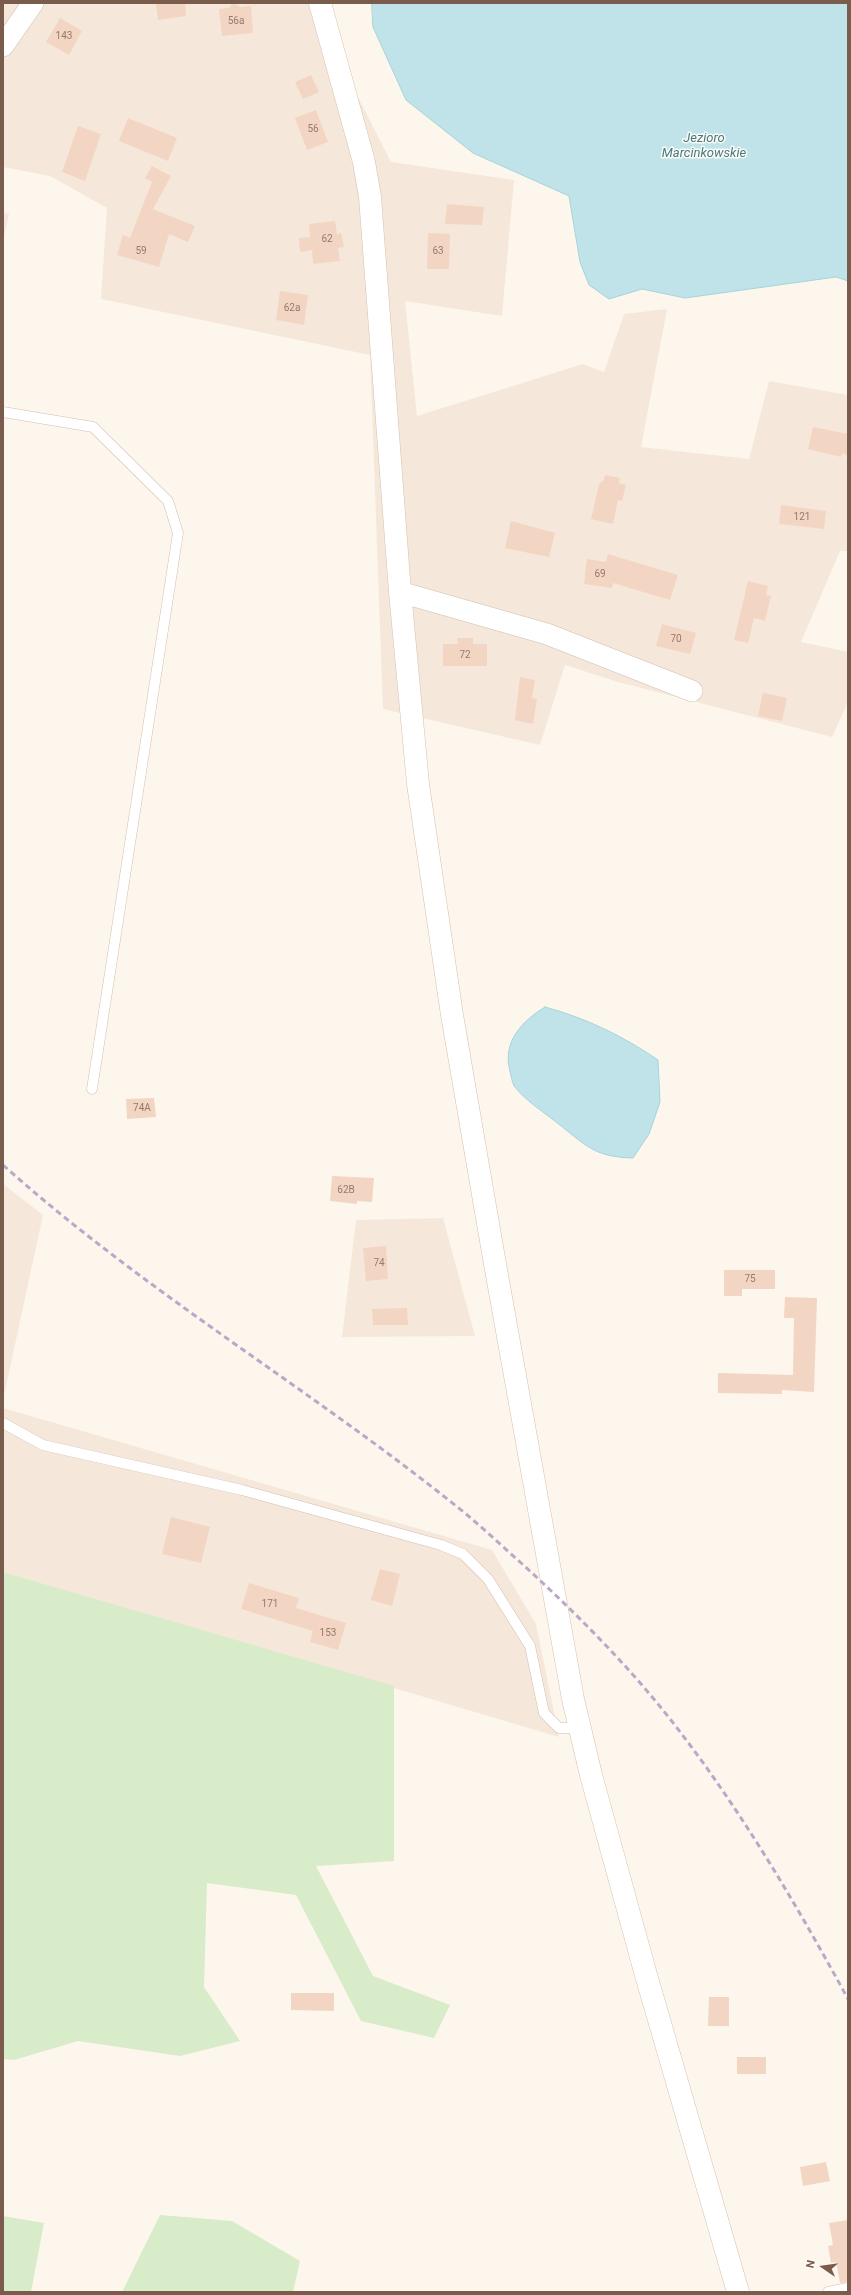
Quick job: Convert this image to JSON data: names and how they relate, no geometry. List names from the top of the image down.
{
  "water": ["Jezioro Marcinkowskie"],
  "house_numbers": [
    "56a",
    "143",
    "56",
    "62",
    "59",
    "63",
    "62a",
    "121",
    "69",
    "70",
    "72",
    "74A",
    "62B",
    "74",
    "75",
    "171",
    "153"
  ],
  "north": "left"
}
